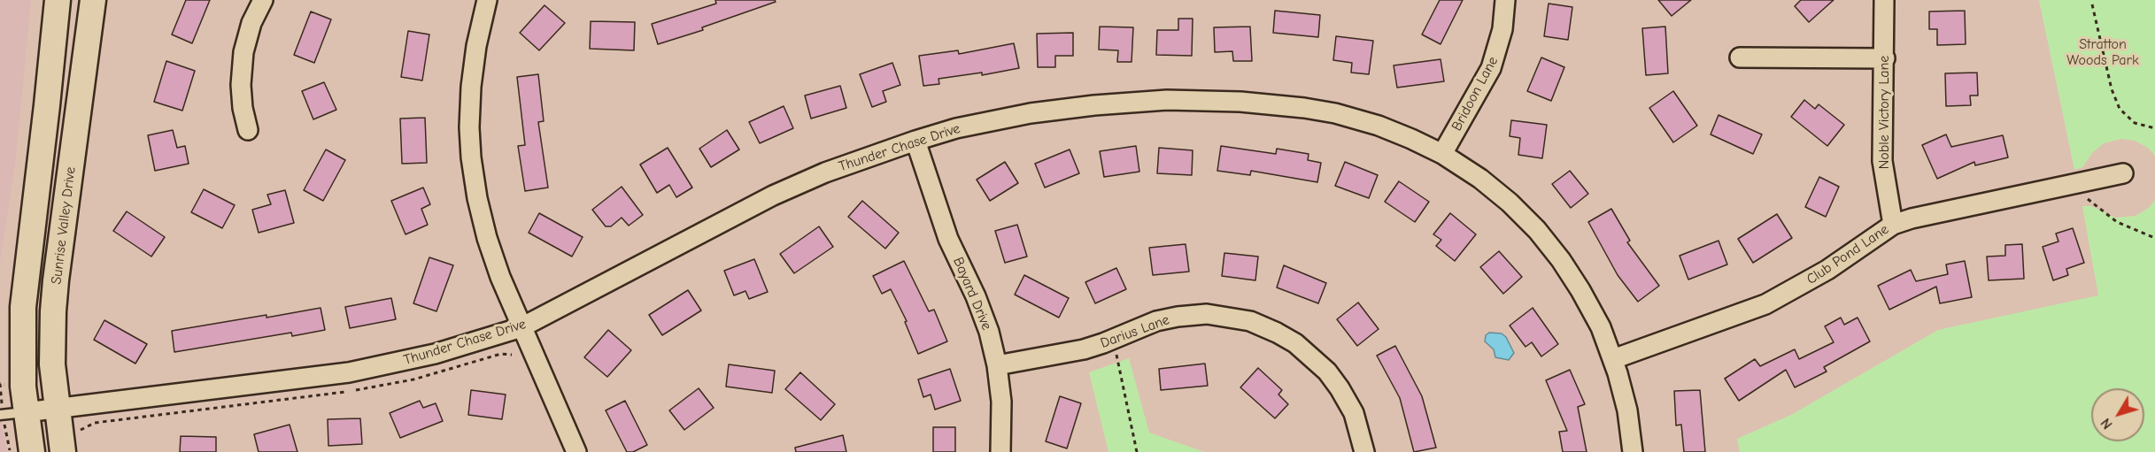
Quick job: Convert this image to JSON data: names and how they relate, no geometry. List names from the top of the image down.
{
  "streets": {
    "main road": ["Sunrise Valley Drive"],
    "street": [
      "Bridoon Lane",
      "Noble Victory Lane",
      "Thunder Chase Drive",
      "Club Pond Lane",
      "Bayard Drive",
      "Darius Lane"
    ]
  },
  "crossings": [
    ["Bridoon Lane", "Thunder Chase Drive"],
    ["Noble Victory Lane", "Club Pond Lane"],
    ["Thunder Chase Drive", "Sunrise Valley Drive"],
    ["Thunder Chase Drive", "Club Pond Lane"],
    ["Thunder Chase Drive", "Bayard Drive"],
    ["Bayard Drive", "Darius Lane"]
  ],
  "parks": ["Stratton Woods Park"],
  "north": "bottom left"
}
